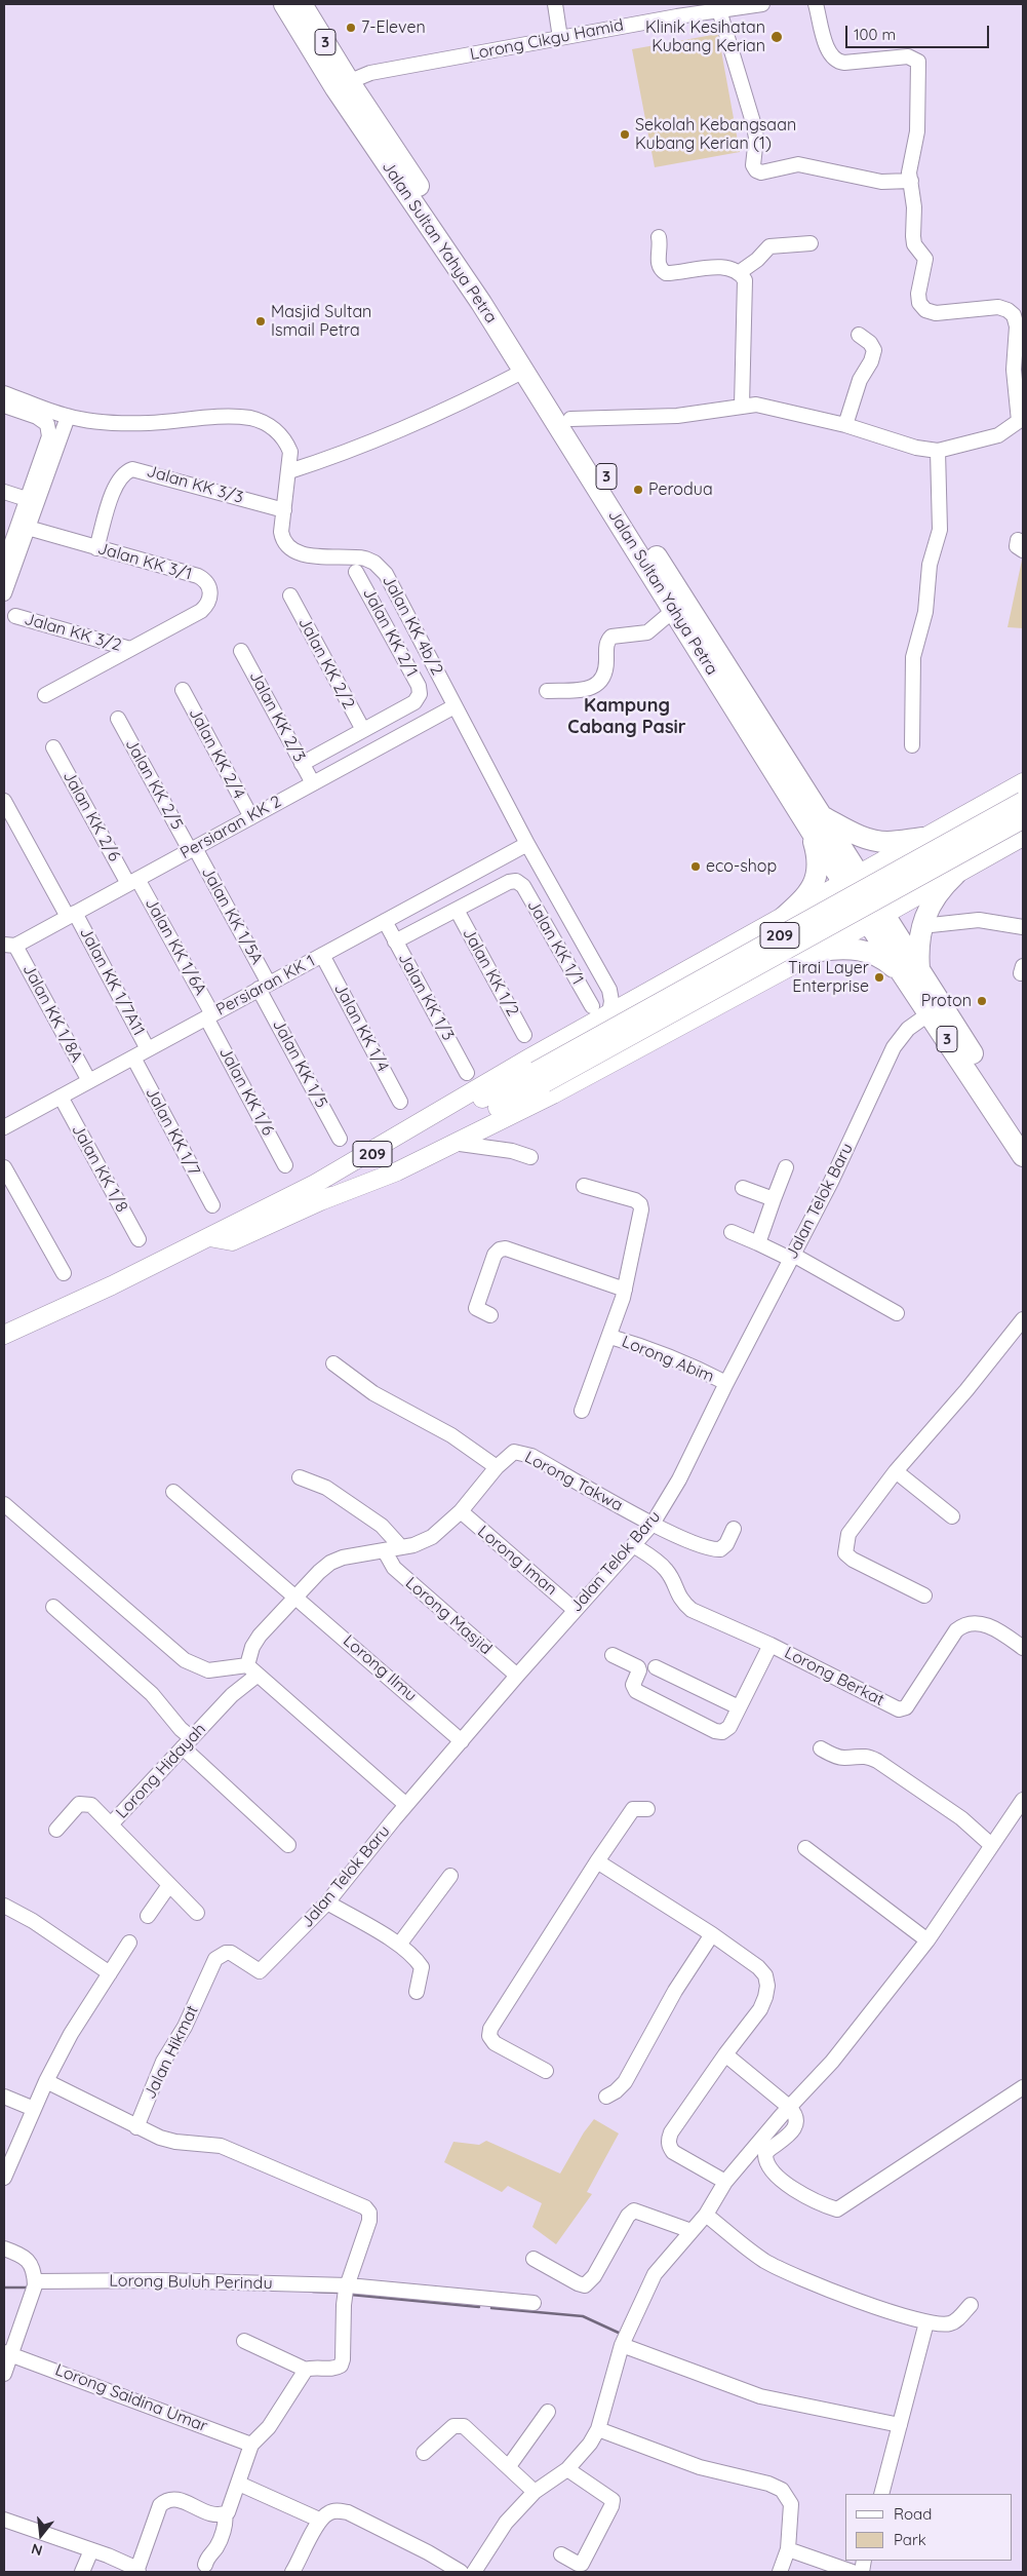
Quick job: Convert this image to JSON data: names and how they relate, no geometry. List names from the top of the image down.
{
  "streets": {
    "highway": ["3", "Jalan Sultan Yahya Petra"],
    "main road": ["209"],
    "street": [
      "Lorong Cikgu Hamid",
      "Jalan KK 3/3",
      "Jalan KK 3/1",
      "Jalan KK 4b/2",
      "Jalan KK 3/2",
      "Jalan KK 2/1",
      "Jalan KK 2/2",
      "Jalan KK 2/3",
      "Jalan KK 2/4",
      "Jalan KK 2/5",
      "Jalan KK 2/6",
      "Persiaran KK 2",
      "Jalan KK 1/5A",
      "Jalan KK 1/1",
      "Jalan KK 1/6A",
      "Jalan KK 1/2",
      "Jalan KK 1/7A11",
      "Persiaran KK 1",
      "Jalan KK 1/3",
      "Jalan KK 1/8A",
      "Jalan KK 1/4",
      "Jalan KK 1/5",
      "Jalan KK 1/6",
      "Jalan KK 1/7",
      "Jalan KK 1/8",
      "Jalan Telok Baru",
      "Lorong Abim",
      "Lorong Takwa",
      "Lorong Iman",
      "Lorong Masjid",
      "Lorong Ilmu",
      "Lorong Berkat",
      "Lorong Hidayah",
      "Jalan Hikmat",
      "Lorong Buluh Perindu",
      "Lorong Saidina Umar"
    ]
  },
  "crossings": [
    ["Lorong Cikgu Hamid", "Jalan Sultan Yahya Petra"],
    ["Jalan Sultan Yahya Petra", "Jalan Telok Baru"],
    ["Jalan KK 3/3", "Jalan KK 3/1"],
    ["Jalan KK 3/3", "Jalan KK 4b/2"],
    ["Jalan KK 3/1", "Jalan KK 3/2"],
    ["Jalan KK 4b/2", "Persiaran KK 2"],
    ["Jalan KK 4b/2", "Persiaran KK 1"],
    ["Jalan KK 2/1", "Jalan KK 2/2"],
    ["Jalan KK 2/2", "Persiaran KK 2"],
    ["Jalan KK 2/3", "Persiaran KK 2"],
    ["Jalan KK 2/4", "Persiaran KK 2"],
    ["Jalan KK 2/5", "Persiaran KK 2"],
    ["Jalan KK 2/5", "Jalan KK 1/5A"],
    ["Jalan KK 2/6", "Persiaran KK 2"],
    ["Jalan KK 2/6", "Jalan KK 1/6A"],
    ["Persiaran KK 2", "Jalan KK 1/5A"],
    ["Persiaran KK 2", "Jalan KK 1/6A"],
    ["Persiaran KK 2", "Jalan KK 1/7A11"],
    ["Persiaran KK 2", "Jalan KK 1/8A"],
    ["Jalan KK 1/5A", "Persiaran KK 1"],
    ["Jalan KK 1/5A", "Jalan KK 1/5"],
    ["Jalan KK 1/1", "Jalan KK 1/2"],
    ["Jalan KK 1/6A", "Persiaran KK 1"],
    ["Jalan KK 1/6A", "Jalan KK 1/6"],
    ["Jalan KK 1/7A11", "Persiaran KK 1"],
    ["Persiaran KK 1", "Jalan KK 1/3"],
    ["Persiaran KK 1", "Jalan KK 1/8A"],
    ["Persiaran KK 1", "Jalan KK 1/4"],
    ["Persiaran KK 1", "Jalan KK 1/5"],
    ["Persiaran KK 1", "Jalan KK 1/6"],
    ["Persiaran KK 1", "Jalan KK 1/7"],
    ["Persiaran KK 1", "Jalan KK 1/8"],
    ["Jalan Telok Baru", "Lorong Abim"],
    ["Jalan Telok Baru", "Lorong Takwa"],
    ["Jalan Telok Baru", "Lorong Iman"],
    ["Jalan Telok Baru", "Lorong Masjid"],
    ["Jalan Telok Baru", "Lorong Ilmu"],
    ["Jalan Telok Baru", "Lorong Berkat"],
    ["Jalan Telok Baru", "Jalan Hikmat"],
    ["Lorong Takwa", "Lorong Iman"],
    ["Lorong Takwa", "Lorong Masjid"],
    ["Lorong Takwa", "Lorong Ilmu"],
    ["Lorong Takwa", "Lorong Hidayah"]
  ],
  "districts": ["Kampung Cabang Pasir"],
  "places": [
    "7-Eleven",
    "Klinik Kesihatan Kubang Kerian",
    "Sekolah Kebangsaan Kubang Kerian (1)",
    "Masjid Sultan Ismail Petra",
    "Perodua",
    "eco-shop",
    "Tirai Layer Enterprise",
    "Proton"
  ],
  "legend": ["Road", "Park"],
  "scale_bar": "100 m",
  "north": "bottom"
}
